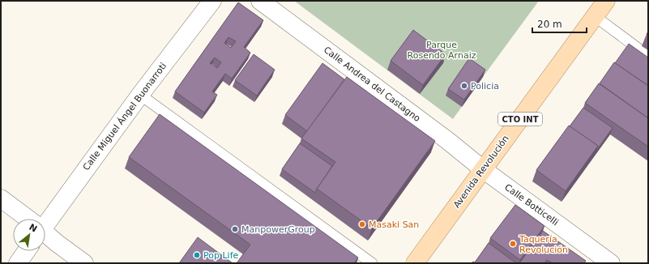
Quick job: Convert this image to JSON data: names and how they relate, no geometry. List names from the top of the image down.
{
  "streets": {
    "main road": ["CTO INT", "Avenida Revolución"],
    "street": ["Calle Andrea del Castagno", "Calle Miguel Ángel Buonarroti", "Calle Botticelli"]
  },
  "crossings": [
    ["Calle Andrea del Castagno", "Avenida Revolución"],
    ["Calle Andrea del Castagno", "Calle Botticelli"],
    ["Avenida Revolución", "Calle Botticelli"]
  ],
  "parks": ["Parque Rosendo Arnaiz"],
  "places": [
    "Policia",
    "Masaki San",
    "ManpowerGroup",
    "Taquería Revolución",
    "Pop Life"
  ],
  "scale_bar": "20 m",
  "north": "top right"
}
